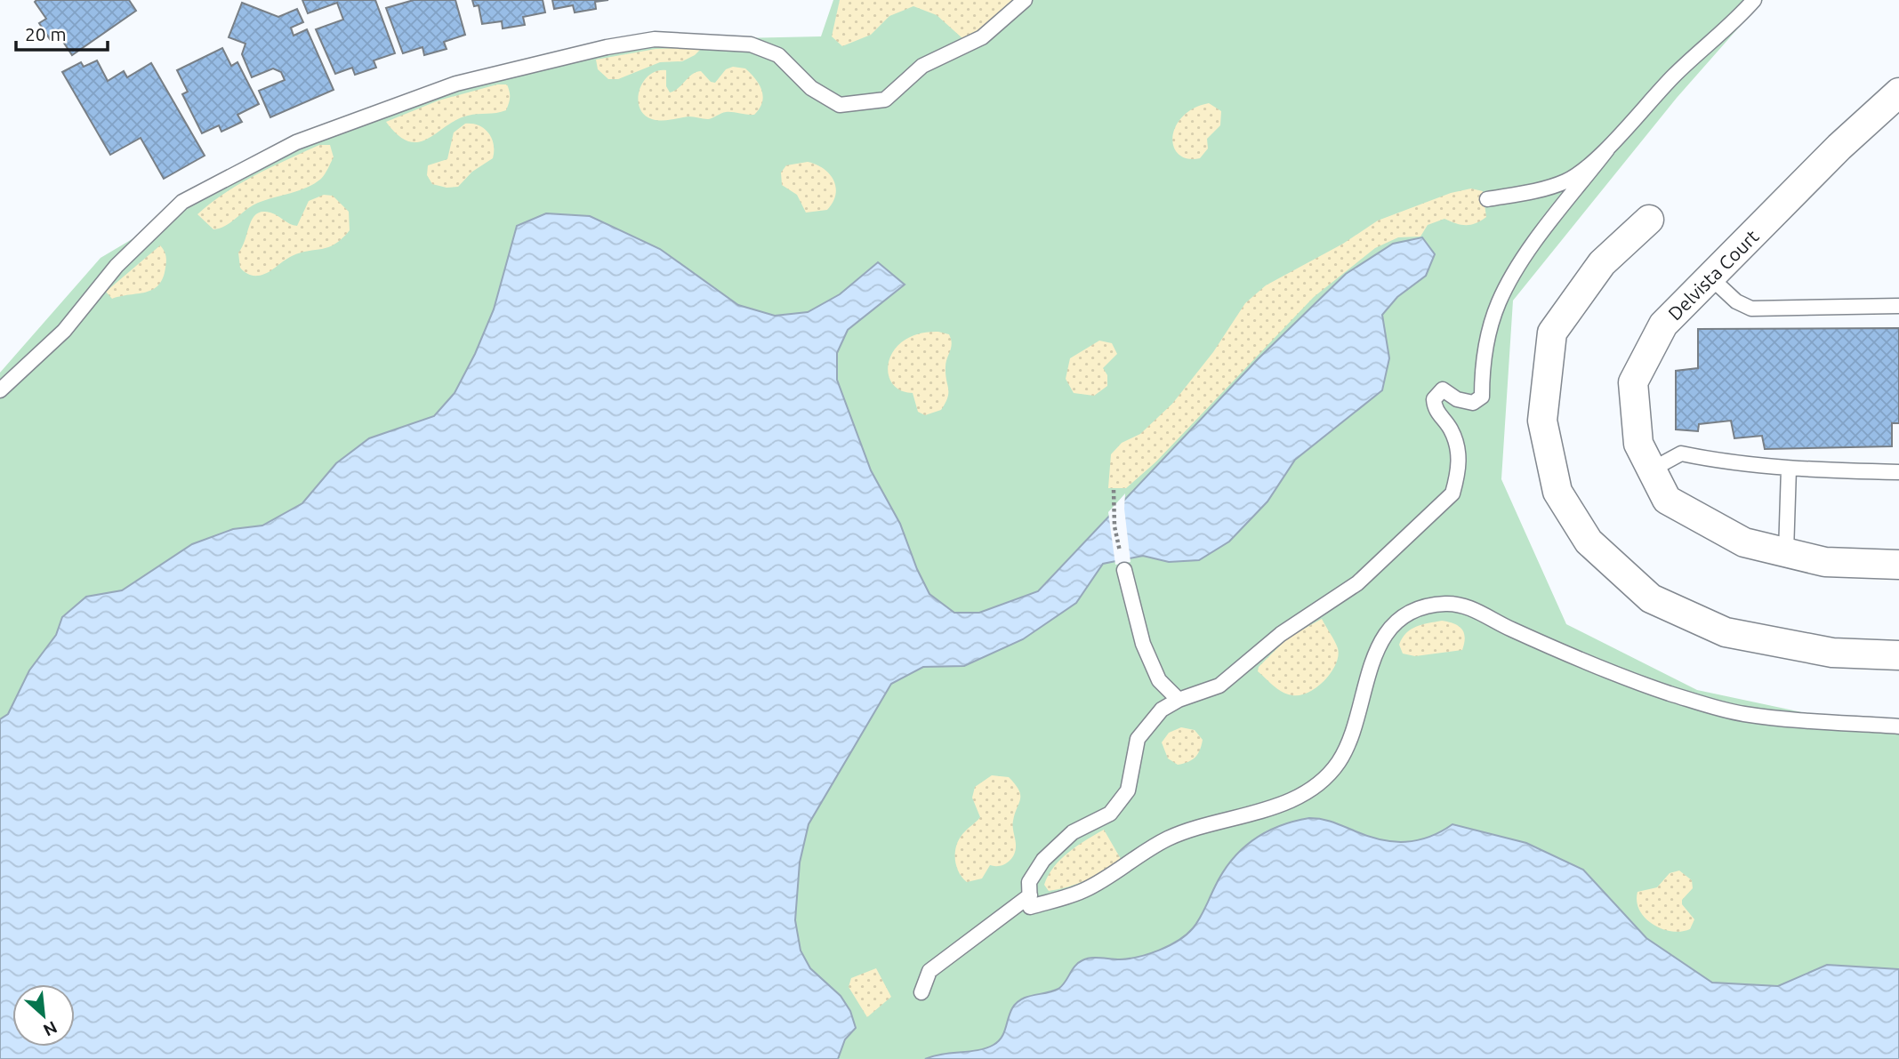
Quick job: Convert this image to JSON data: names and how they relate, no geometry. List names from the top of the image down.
{
  "streets": {
    "street": ["Delvista Court"]
  },
  "scale_bar": "20 m",
  "north": "bottom right"
}
